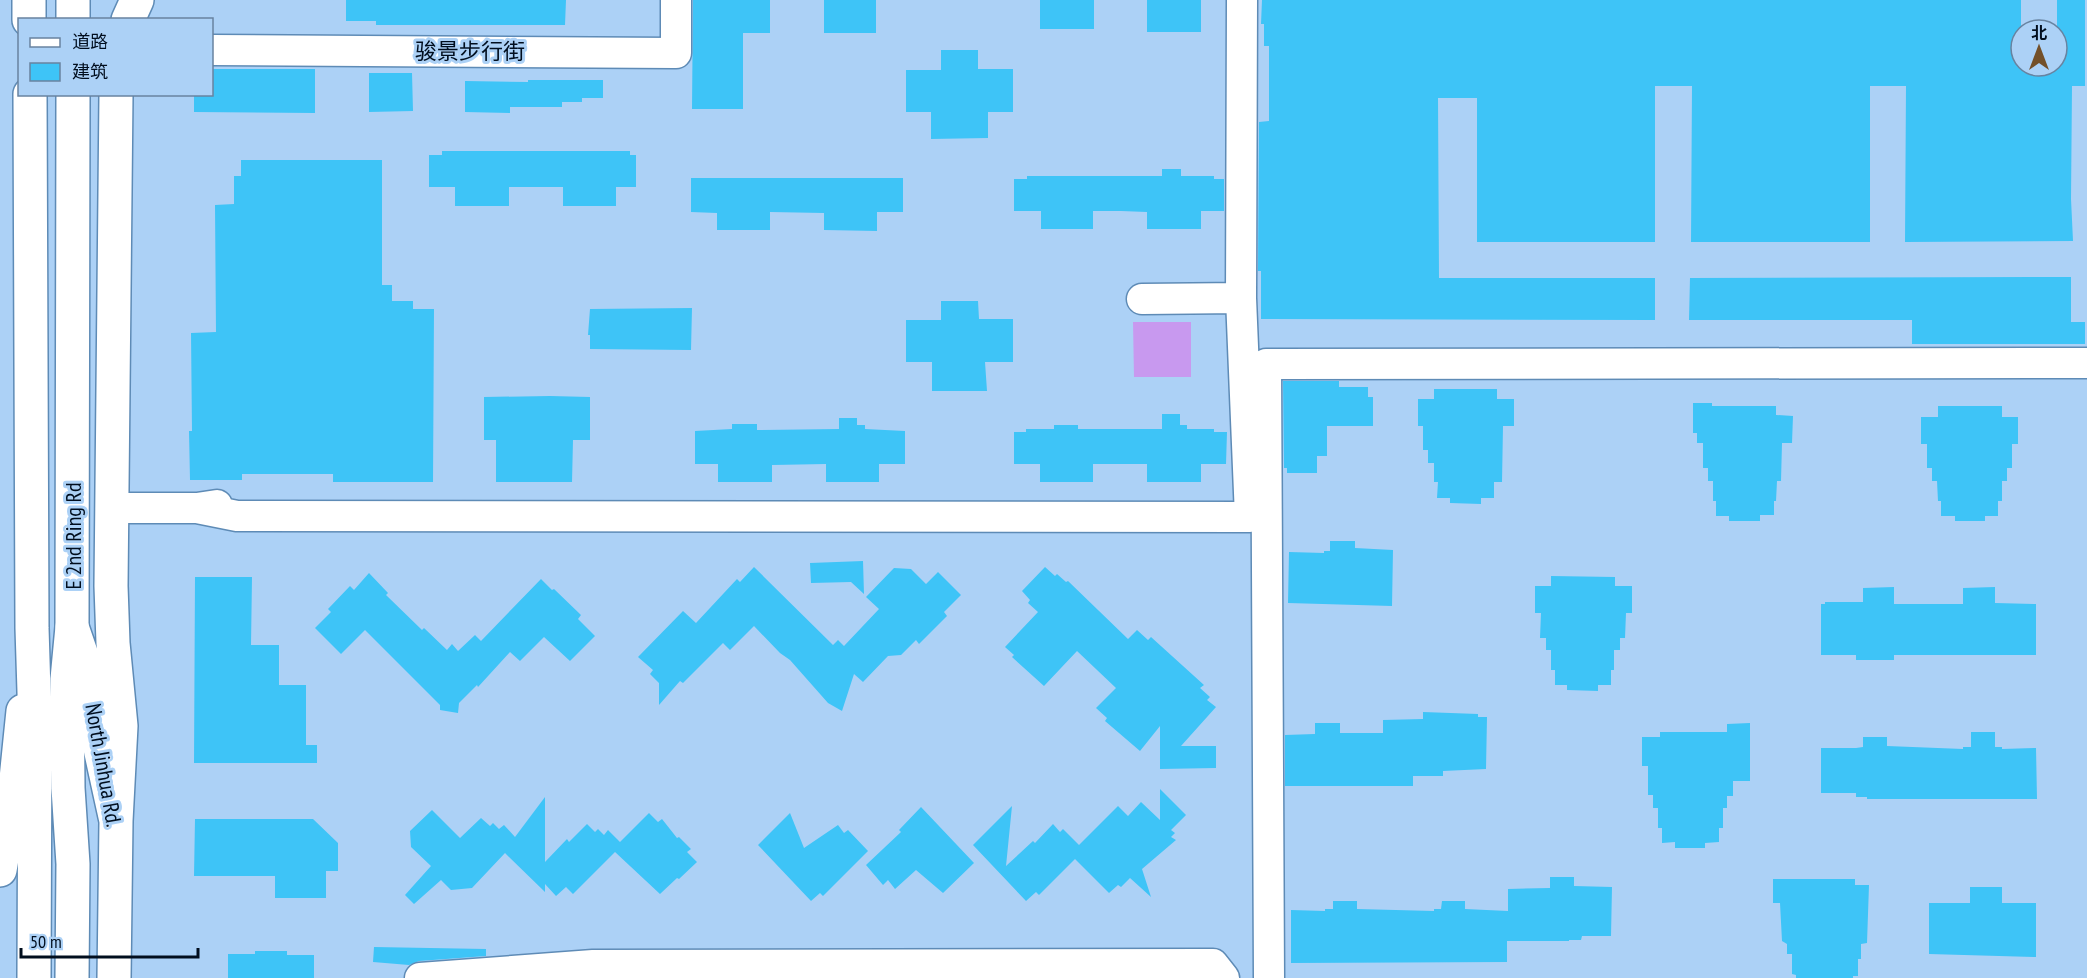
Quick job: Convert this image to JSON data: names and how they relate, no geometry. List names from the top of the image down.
{
  "streets": {
    "main road": ["E 2nd Ring Rd", "North Jinhua Rd."],
    "street": ["骏景步行街"]
  },
  "crossings": [
    ["E 2nd Ring Rd", "North Jinhua Rd."]
  ],
  "legend": ["道路", "建筑"],
  "scale_bar": "50 m",
  "north": "top"
}
